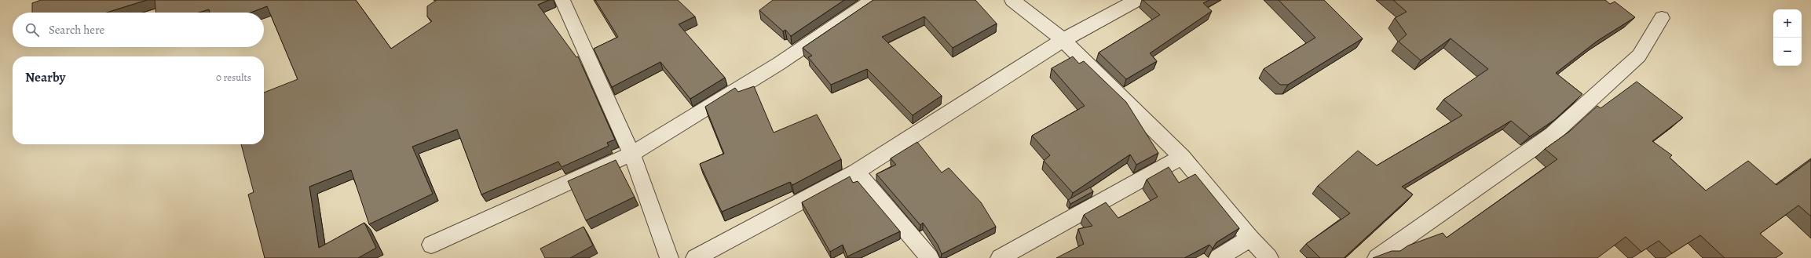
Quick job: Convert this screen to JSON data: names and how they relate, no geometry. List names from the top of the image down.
{
  "page": {
    "map_buttons": ["+", "−"],
    "search": "Search here",
    "heading": ["Nearby", "0 results"]
  }
}
